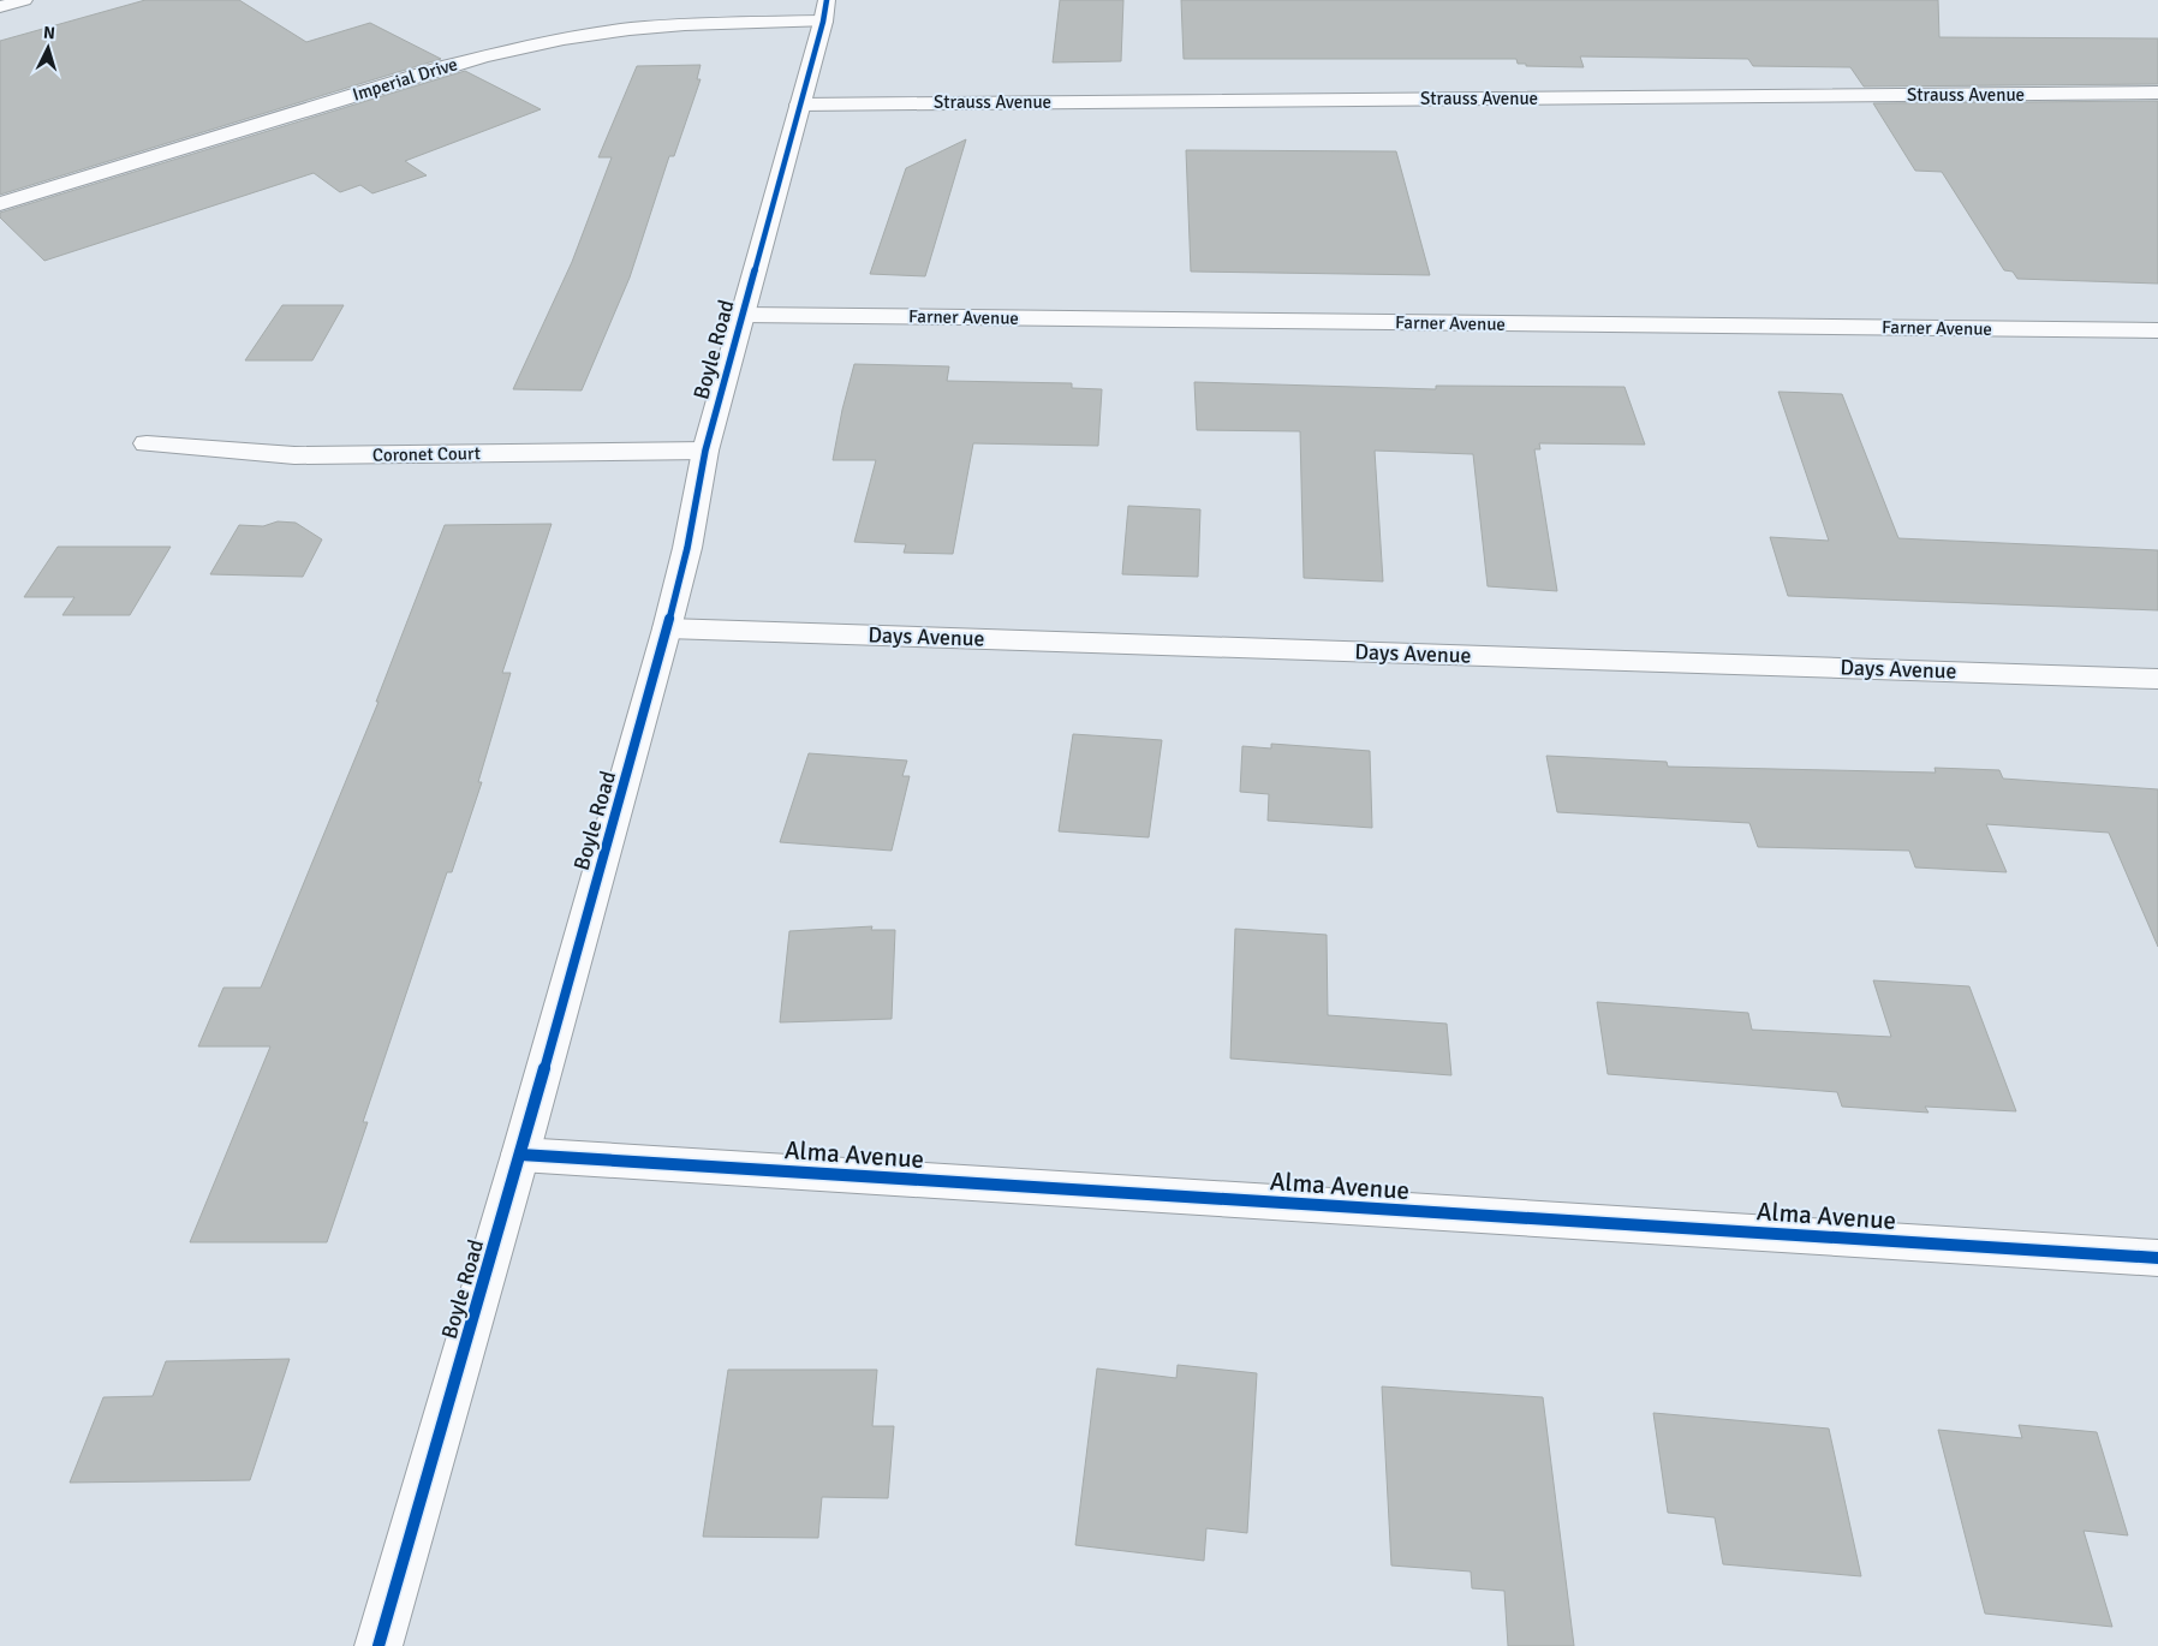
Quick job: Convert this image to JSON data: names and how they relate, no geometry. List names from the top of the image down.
{
  "streets": {
    "street": [
      "Imperial Drive",
      "Strauss Avenue",
      "Farner Avenue",
      "Boyle Road",
      "Coronet Court",
      "Days Avenue",
      "Alma Avenue"
    ]
  },
  "crossings": [
    ["Imperial Drive", "Boyle Road"],
    ["Strauss Avenue", "Boyle Road"],
    ["Farner Avenue", "Boyle Road"],
    ["Boyle Road", "Coronet Court"],
    ["Boyle Road", "Days Avenue"],
    ["Boyle Road", "Alma Avenue"]
  ],
  "north": "top"
}
